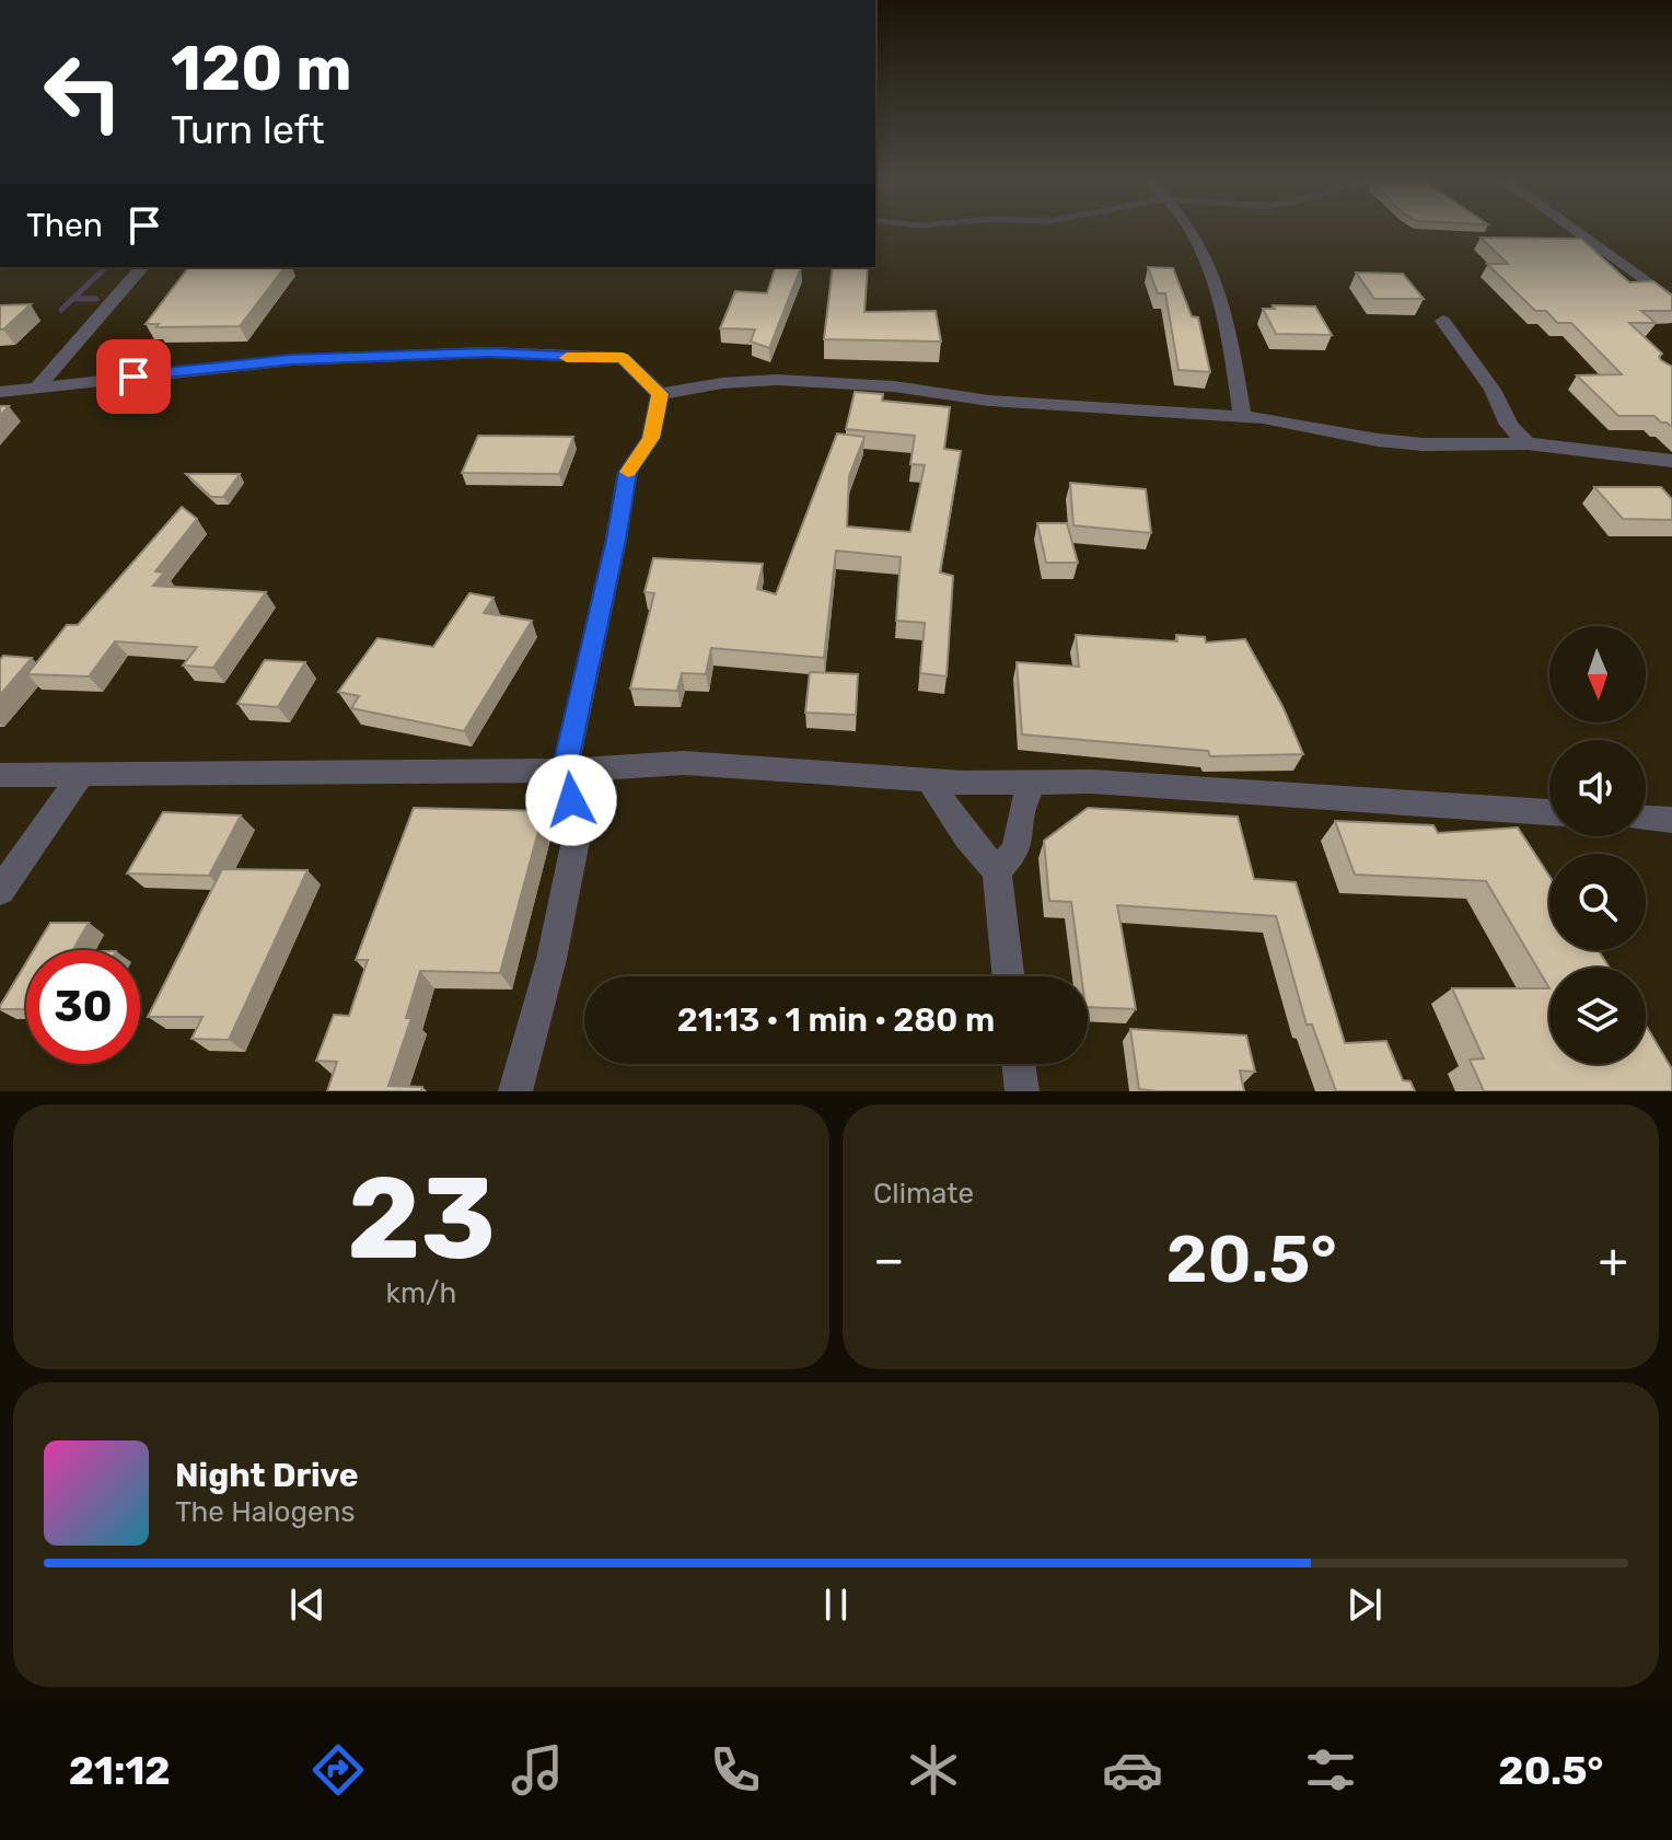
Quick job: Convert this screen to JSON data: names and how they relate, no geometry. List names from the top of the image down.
{
  "north": "bottom",
  "page": {
    "turn": ["120 m", "Turn left"],
    "then": "Then",
    "limit": "30",
    "trip": "21:13 · 1 min · 280 m",
    "tile": [
      ["23", "km/h"],
      "Climate"
    ],
    "heat": ["−", "20.5°", "+"],
    "song": ["Night Drive", "The Halogens"],
    "tabs": ["21:12", "20.5°"]
  }
}
